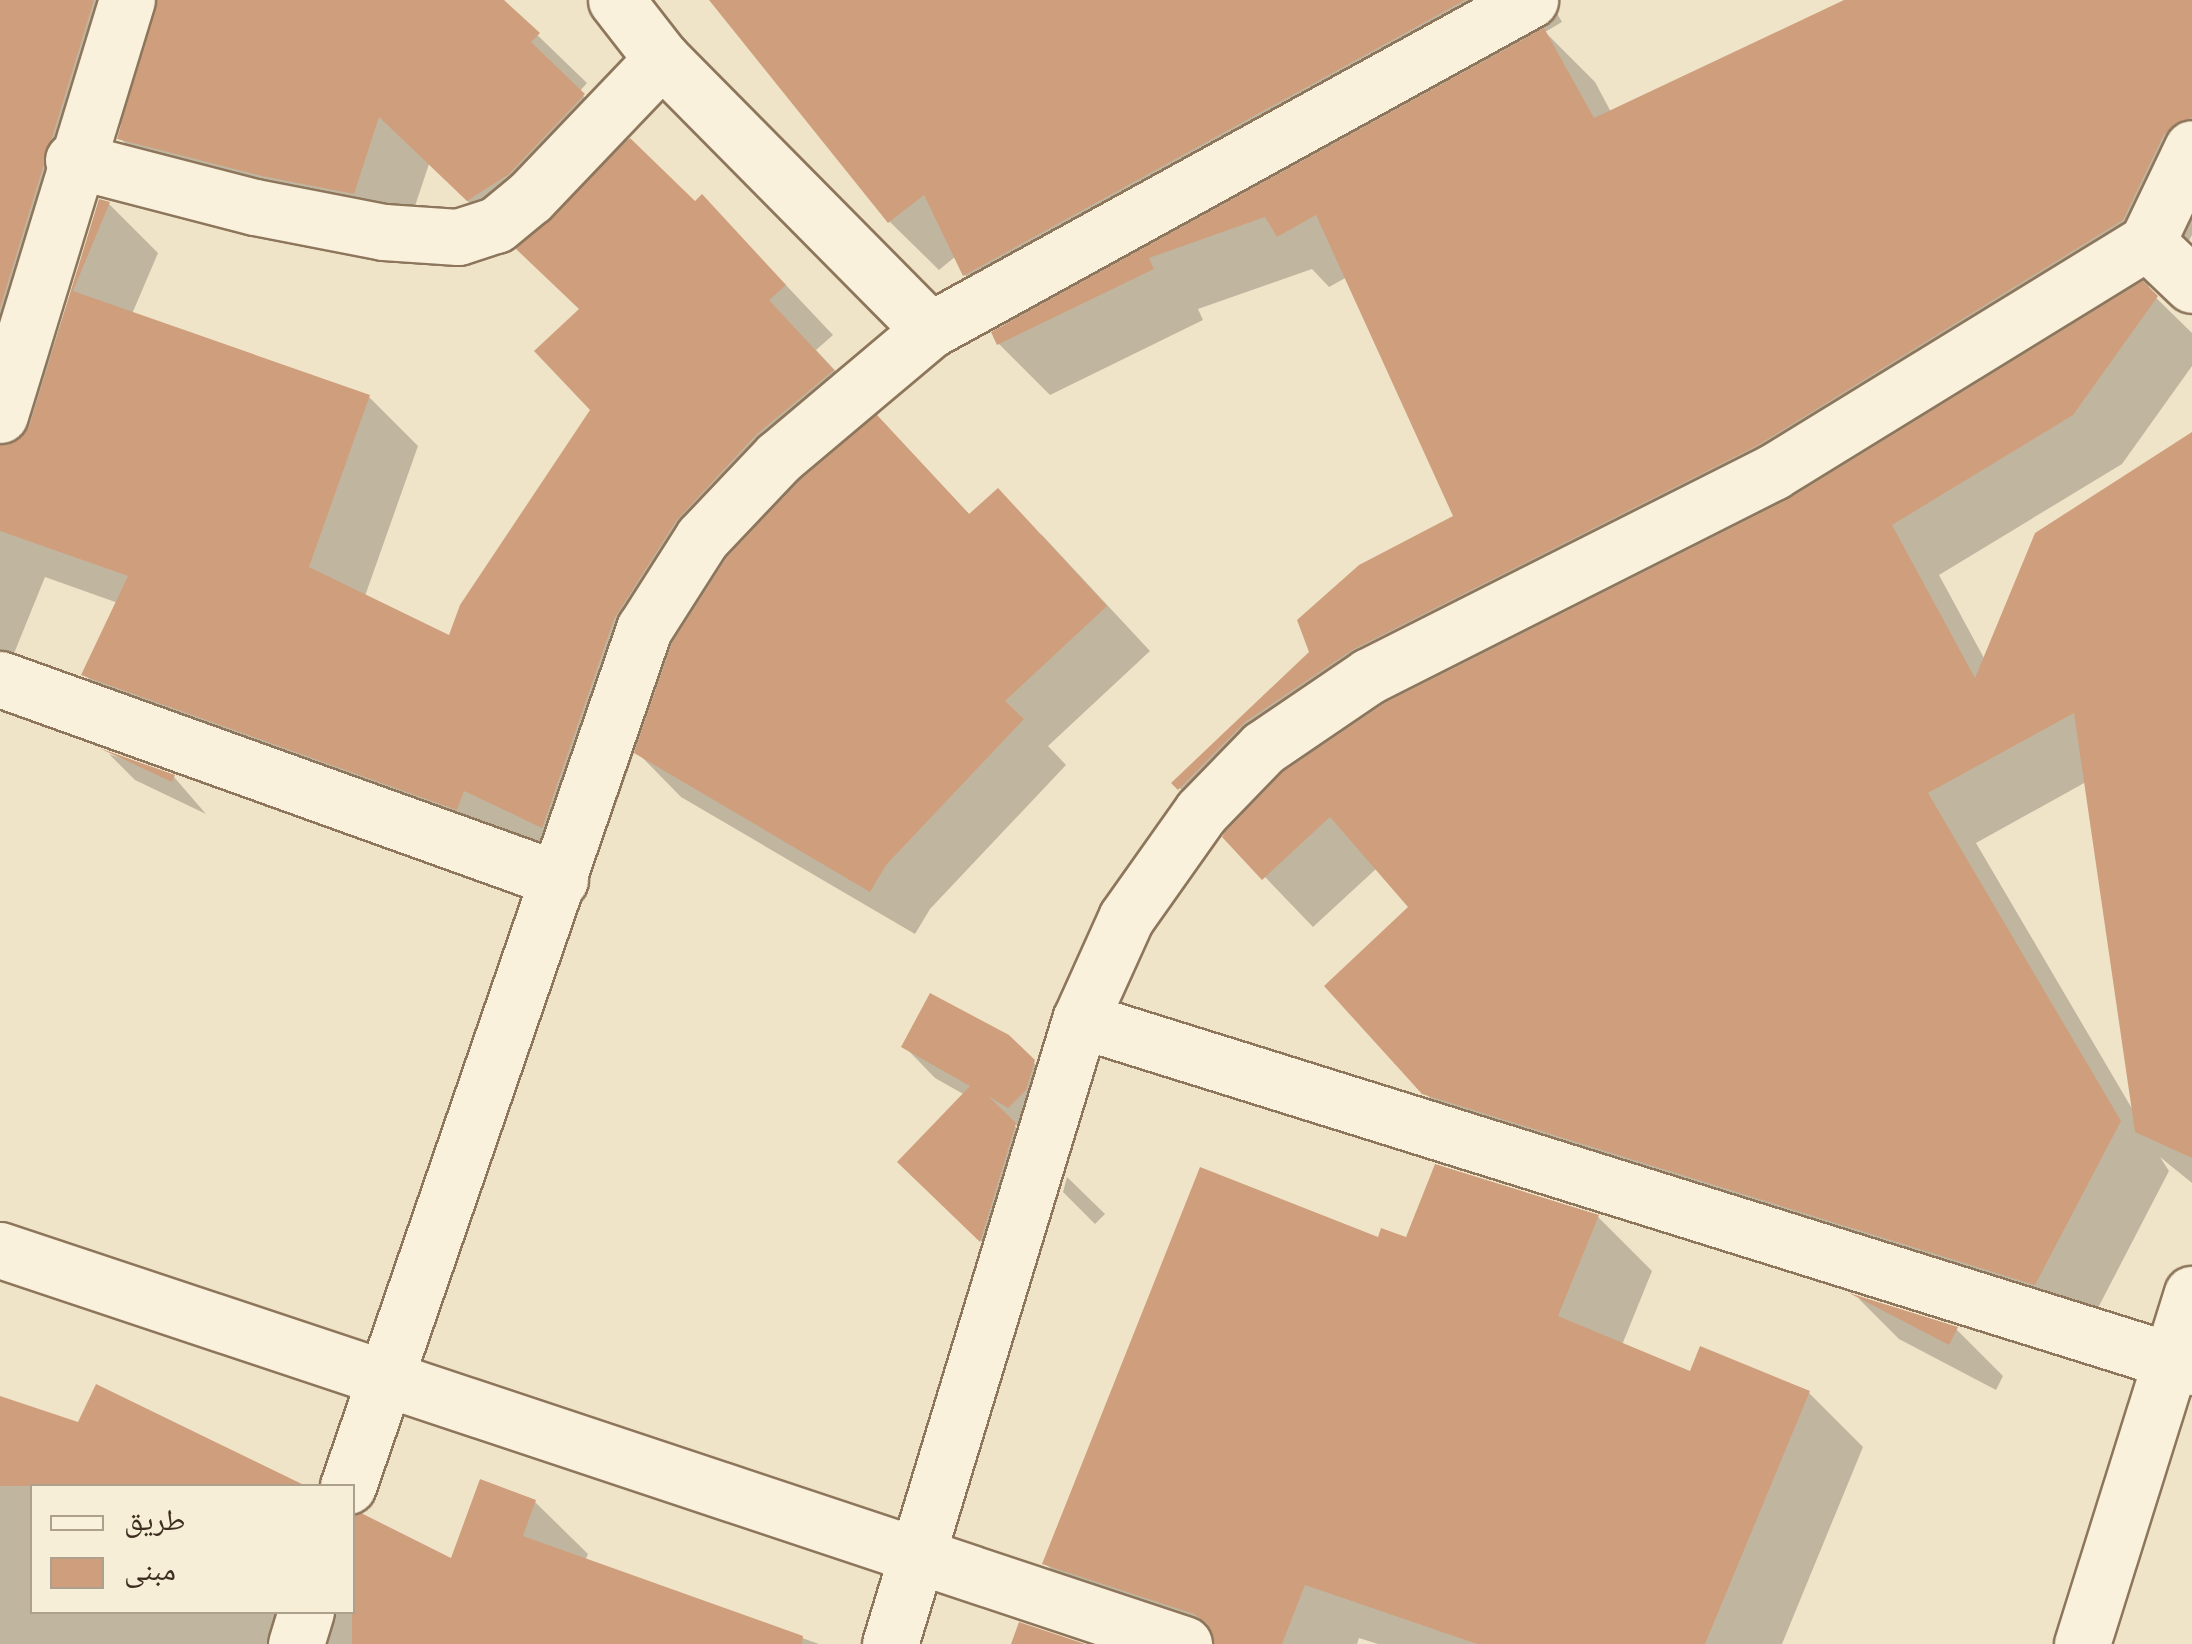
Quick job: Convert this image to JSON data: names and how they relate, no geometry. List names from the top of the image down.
{
  "legend": ["طريق", "مبنى"]
}
